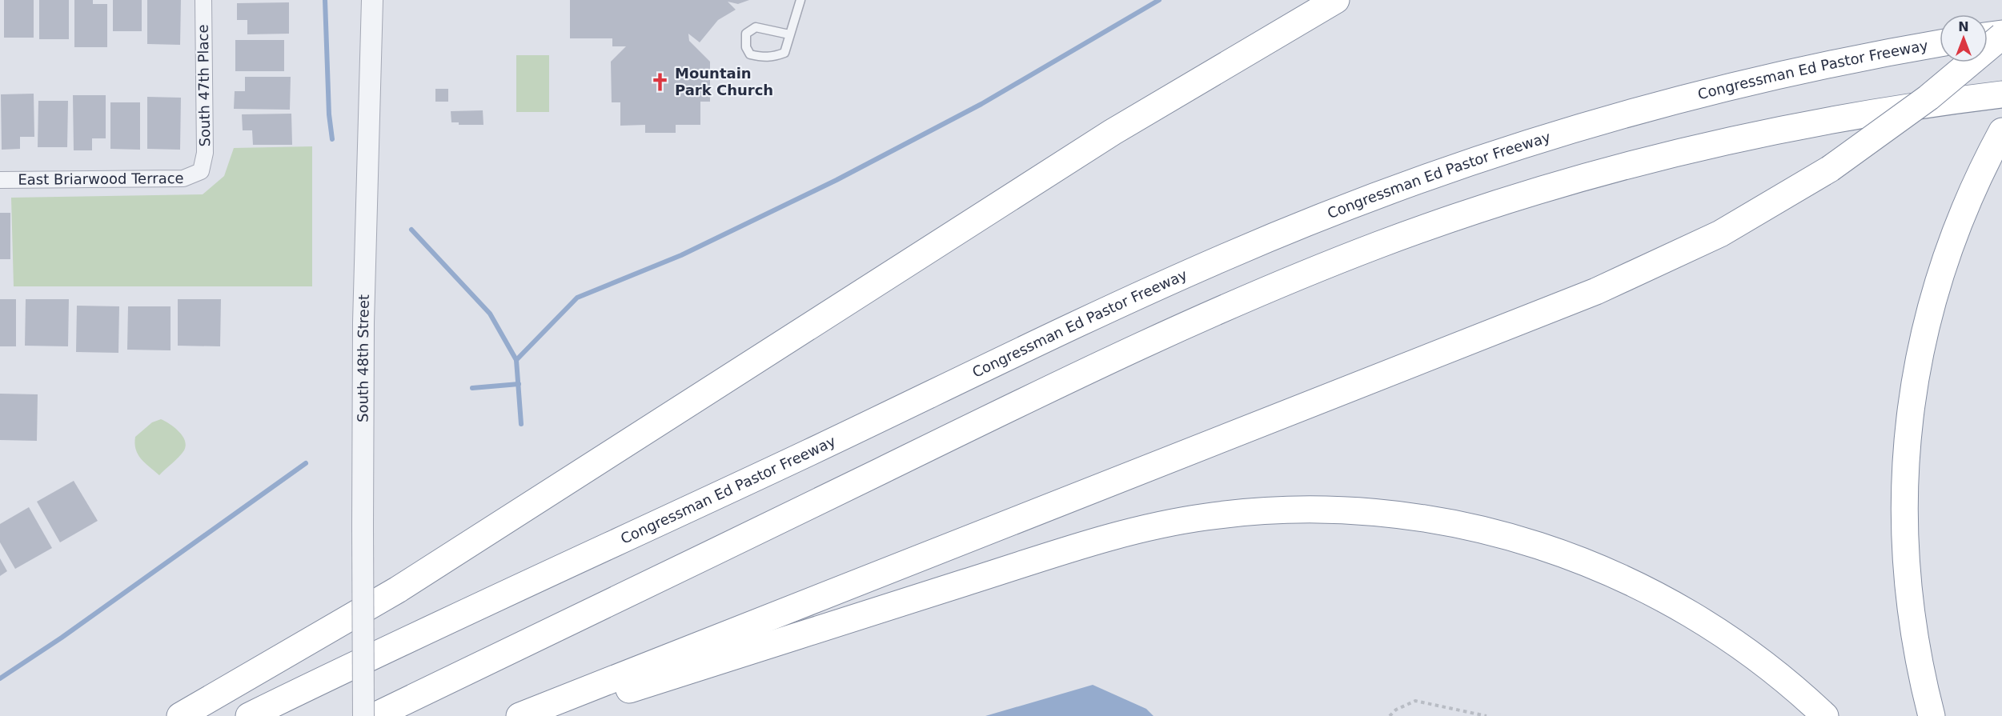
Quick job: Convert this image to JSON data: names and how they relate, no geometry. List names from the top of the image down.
{
  "streets": {
    "highway": ["Congressman Ed Pastor Freeway"],
    "street": ["South 47th Place", "East Briarwood Terrace", "South 48th Street"]
  },
  "crossings": [
    ["South 47th Place", "East Briarwood Terrace"]
  ],
  "places": {
    "church": ["Mountain Park Church"]
  },
  "north": "top"
}
